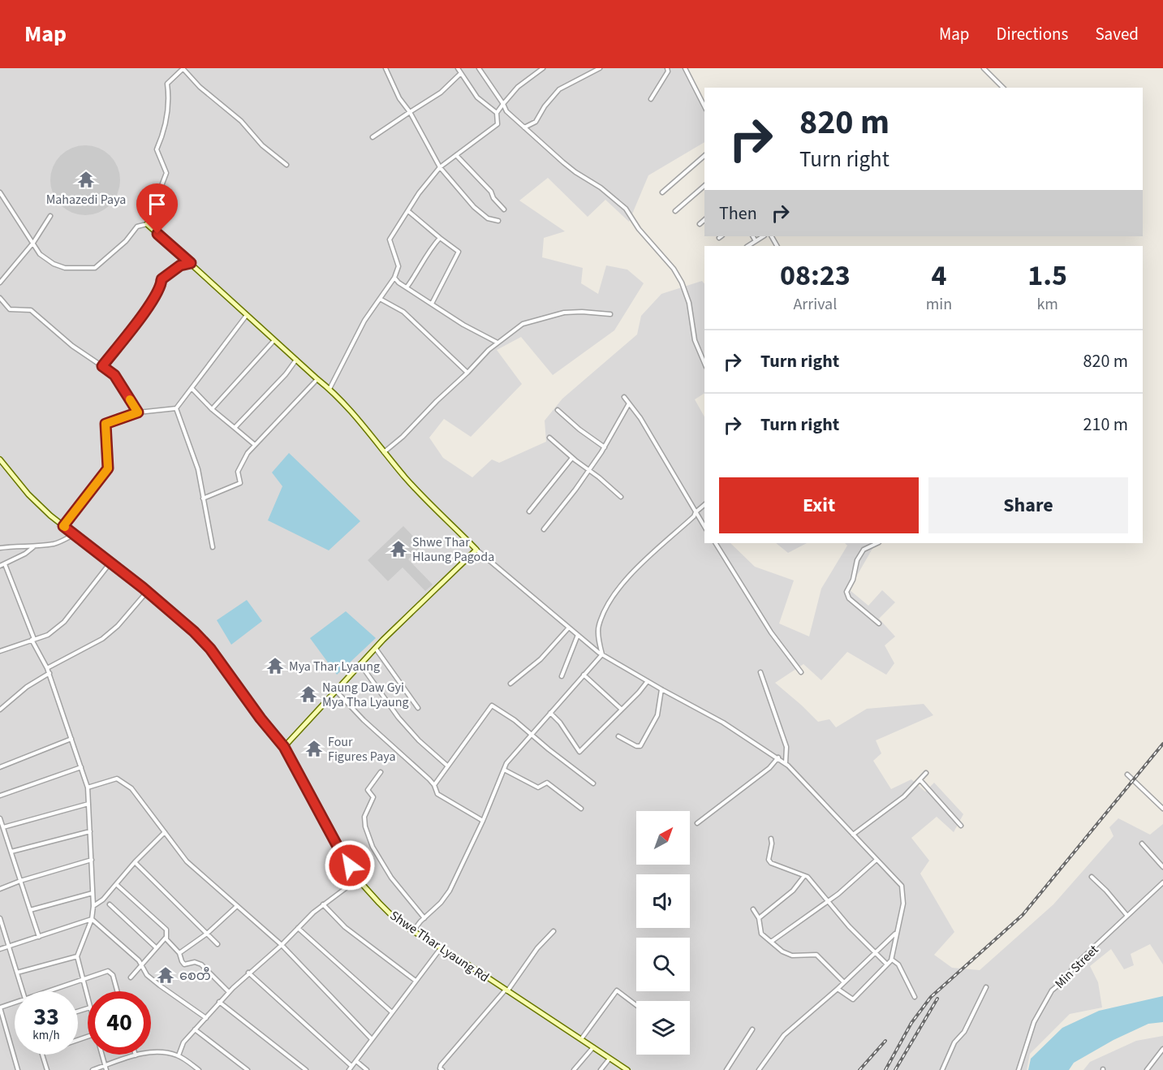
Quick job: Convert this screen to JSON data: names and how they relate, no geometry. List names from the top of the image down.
{
  "streets": {
    "street": ["Shwe Thar Lyaung Rd", "Min Street"]
  },
  "places": {
    "temple": [
      "Mahazedi Paya",
      "Shwe Thar Hlaung Pagoda",
      "Mya Thar Lyaung",
      "Naung Daw Gyi Mya Tha Lyaung",
      "Four Figures Paya",
      "စေတီ"
    ]
  },
  "north": "top right",
  "page": {
    "header": "Map",
    "nav": ["Map", "Directions", "Saved"],
    "turn": ["820 m", "Turn right"],
    "then": "Then",
    "eta": [
      "08:23",
      "Arrival",
      "4",
      "min",
      "1.5",
      "km"
    ],
    "list": [
      {
        "name": "Turn right",
        "value": "820 m"
      },
      {
        "name": "Turn right",
        "value": "210 m"
      }
    ],
    "buttons": ["Exit", "Share"],
    "speed": "33 km/h",
    "limit": "40"
  }
}
